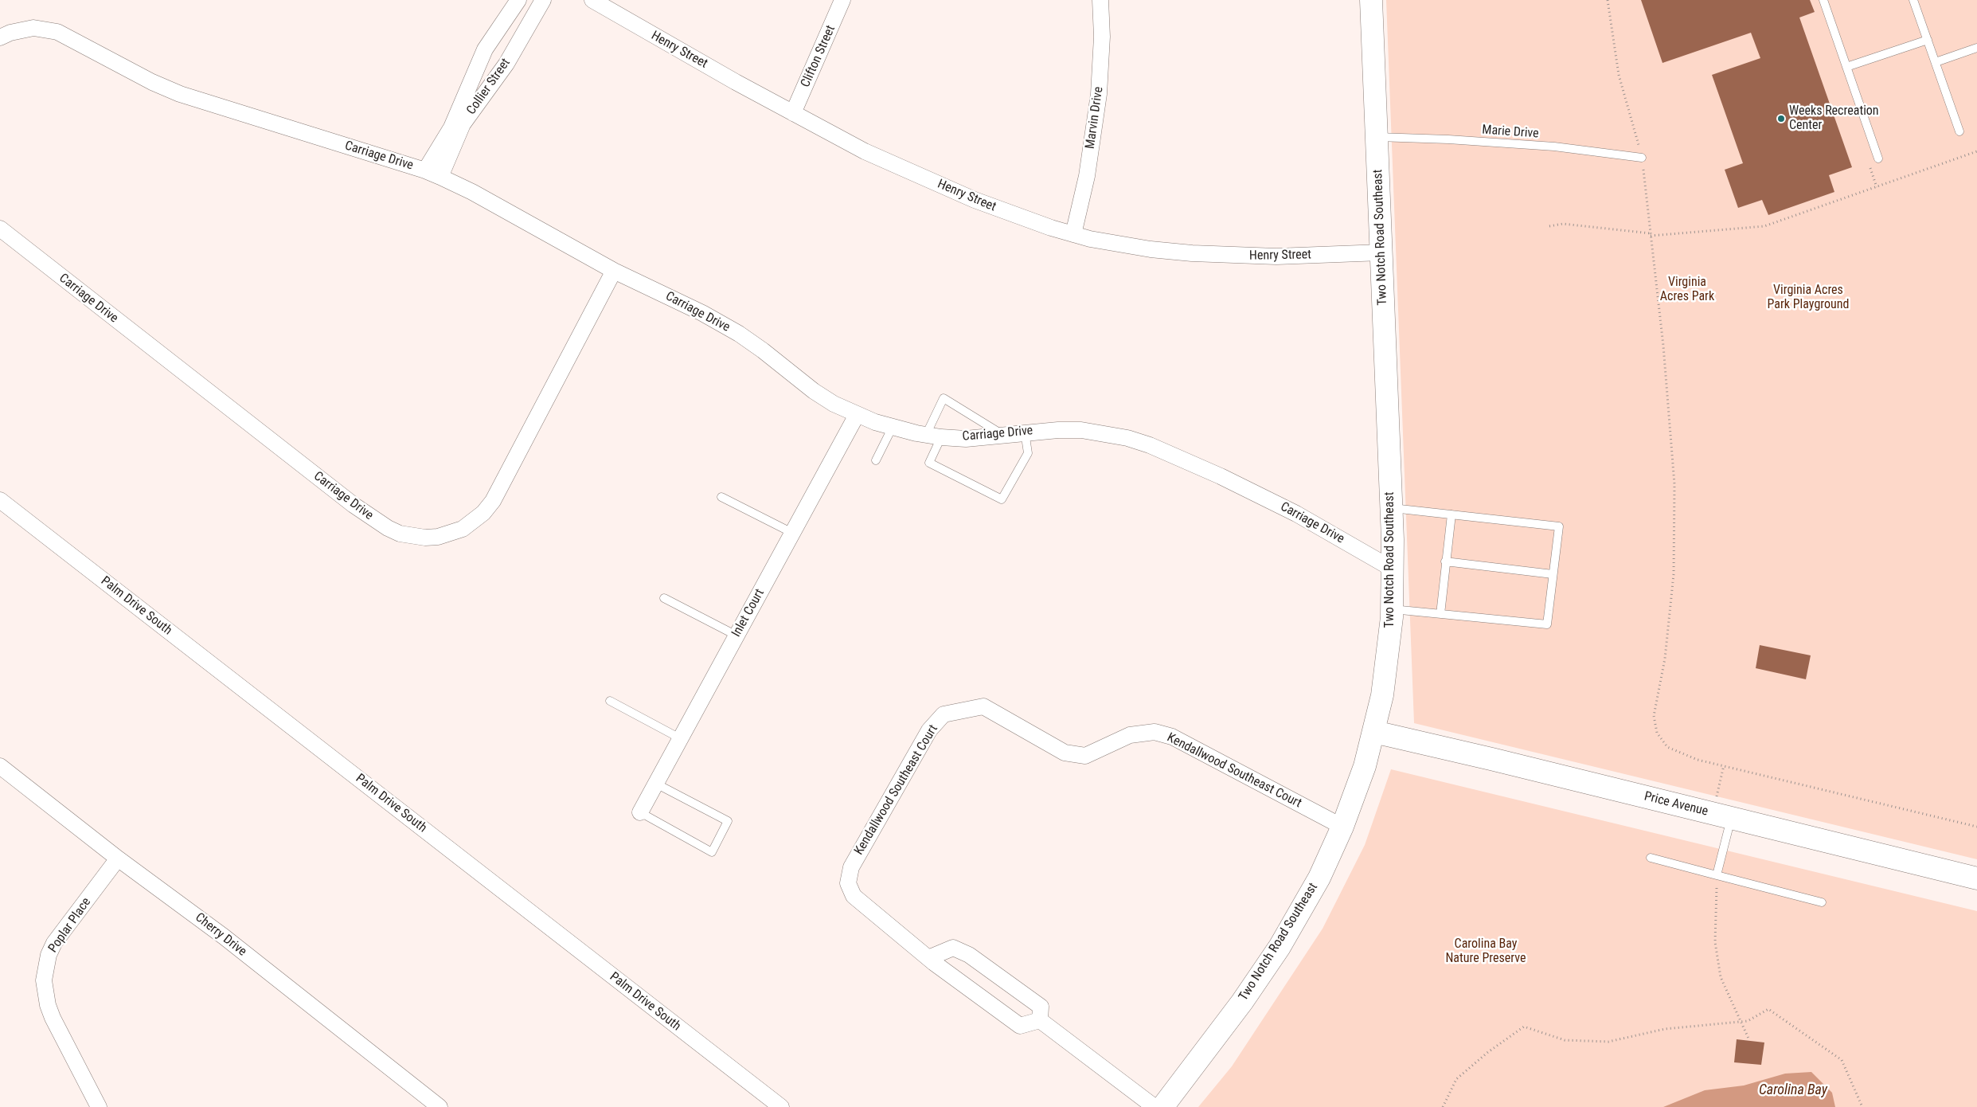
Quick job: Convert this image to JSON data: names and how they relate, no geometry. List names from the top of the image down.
{
  "streets": {
    "street": [
      "Henry Street",
      "Clifton Street",
      "Collier Street",
      "Marvin Drive",
      "Carriage Drive",
      "Two Notch Road Southeast",
      "Palm Drive South",
      "Inlet Court",
      "Kendallwood Southeast Court",
      "Price Avenue",
      "Poplar Place",
      "Cherry Drive"
    ],
    "lane": ["Marie Drive"]
  },
  "crossings": [
    ["Henry Street", "Clifton Street"],
    ["Henry Street", "Marvin Drive"],
    ["Henry Street", "Two Notch Road Southeast"],
    ["Collier Street", "Carriage Drive"],
    ["Marie Drive", "Two Notch Road Southeast"],
    ["Carriage Drive", "Two Notch Road Southeast"],
    ["Carriage Drive", "Inlet Court"],
    ["Two Notch Road Southeast", "Kendallwood Southeast Court"],
    ["Two Notch Road Southeast", "Price Avenue"],
    ["Poplar Place", "Cherry Drive"]
  ],
  "water": ["Carolina Bay"],
  "parks": ["Virginia Acres Park", "Virginia Acres Park Playground", "Carolina Bay Nature Preserve"],
  "places": ["Weeks Recreation Center"]
}
